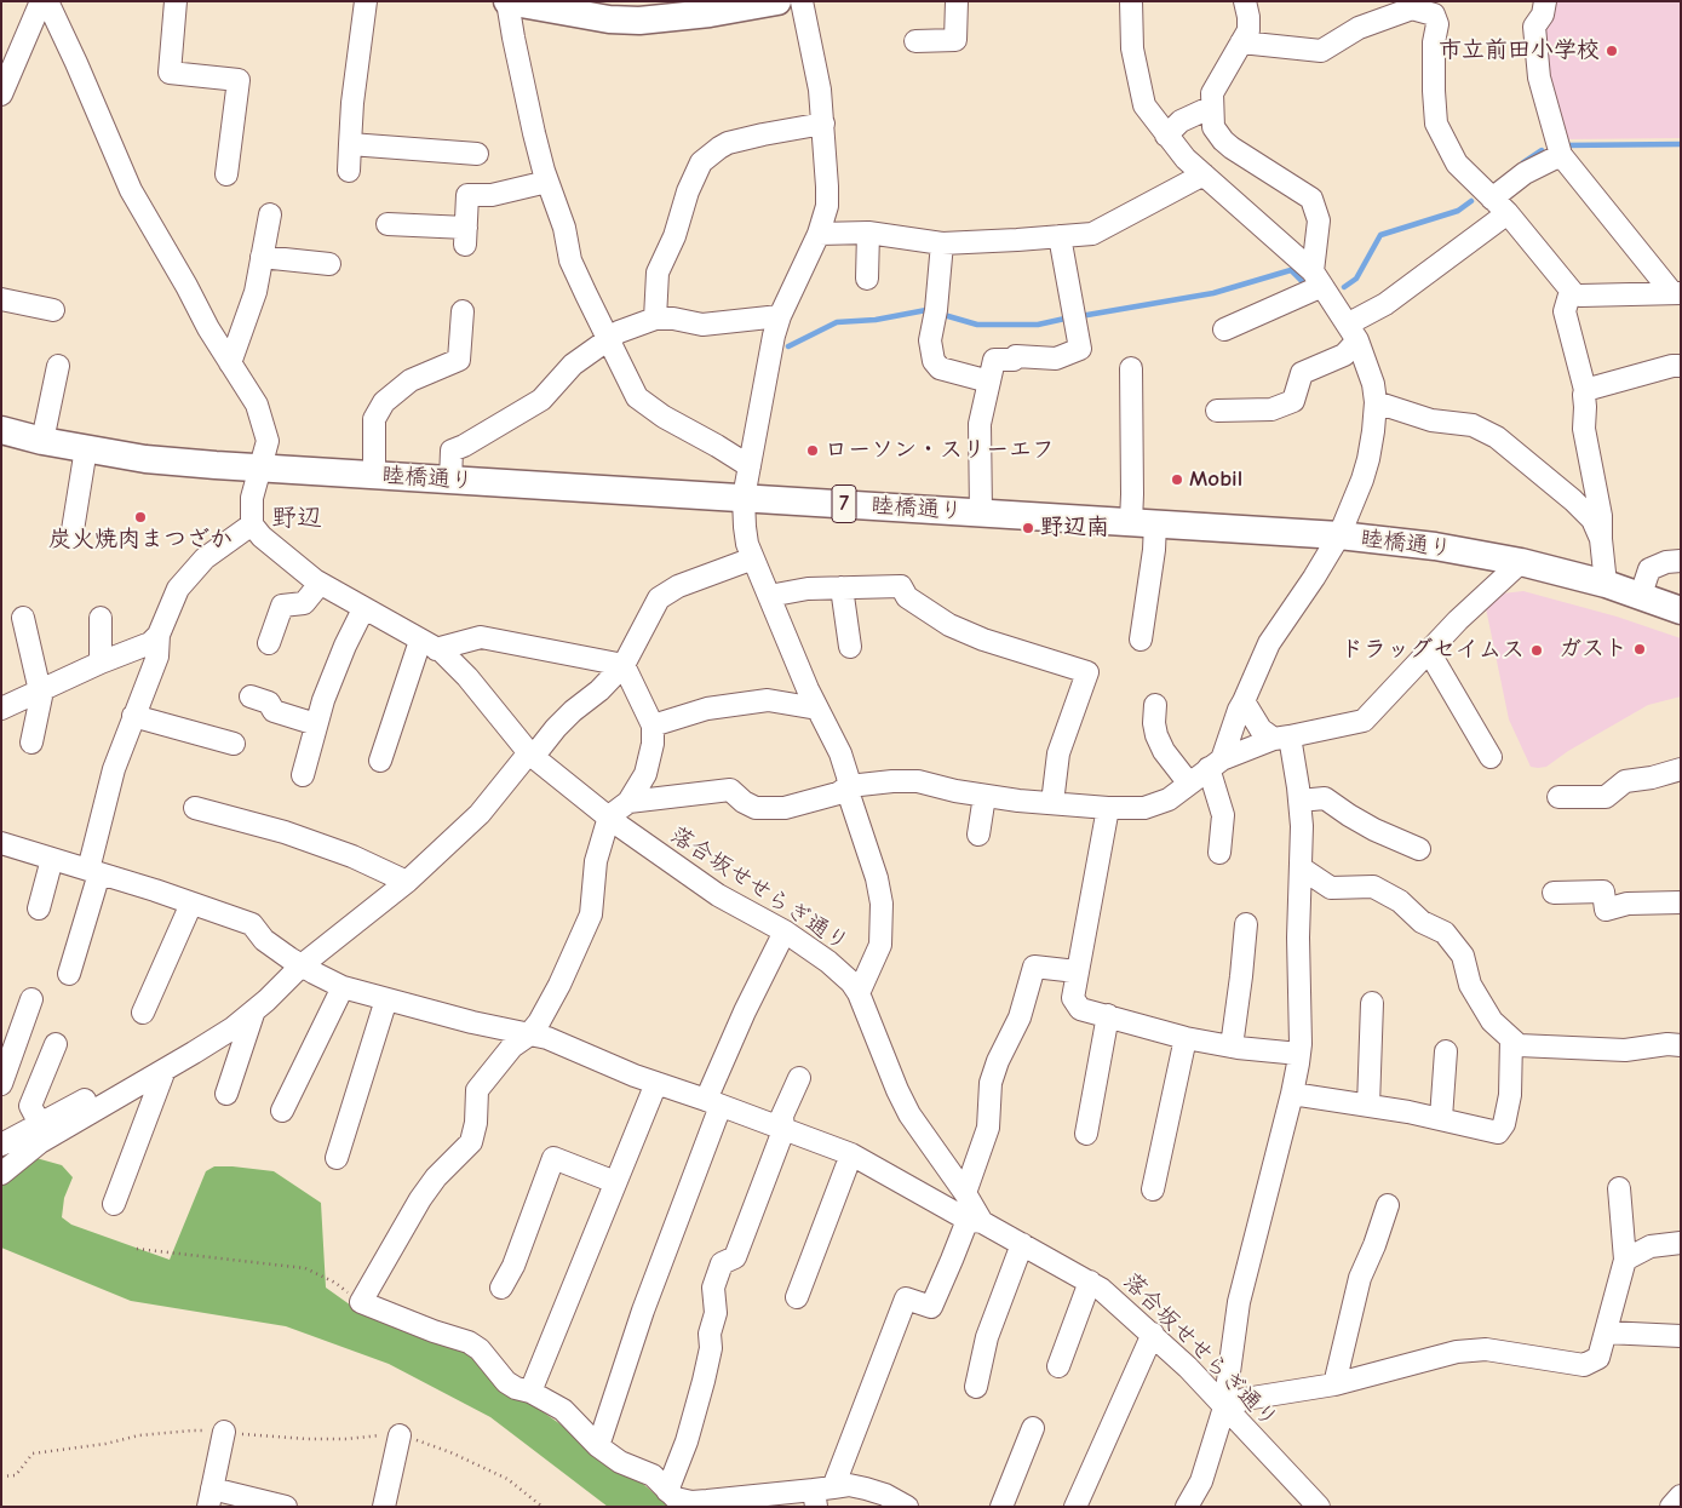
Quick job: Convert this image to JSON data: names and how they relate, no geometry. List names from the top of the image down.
{
  "streets": {
    "main road": ["睦橋通り", "7"],
    "street": ["落合坂せせらぎ通り"]
  },
  "districts": ["野辺"],
  "places": [
    "市立前田小学校",
    "ローソン・スリーエフ",
    "Mobil",
    "炭火焼肉まつざか",
    "野辺南",
    "ガスト",
    "ドラッグセイムス"
  ]
}
